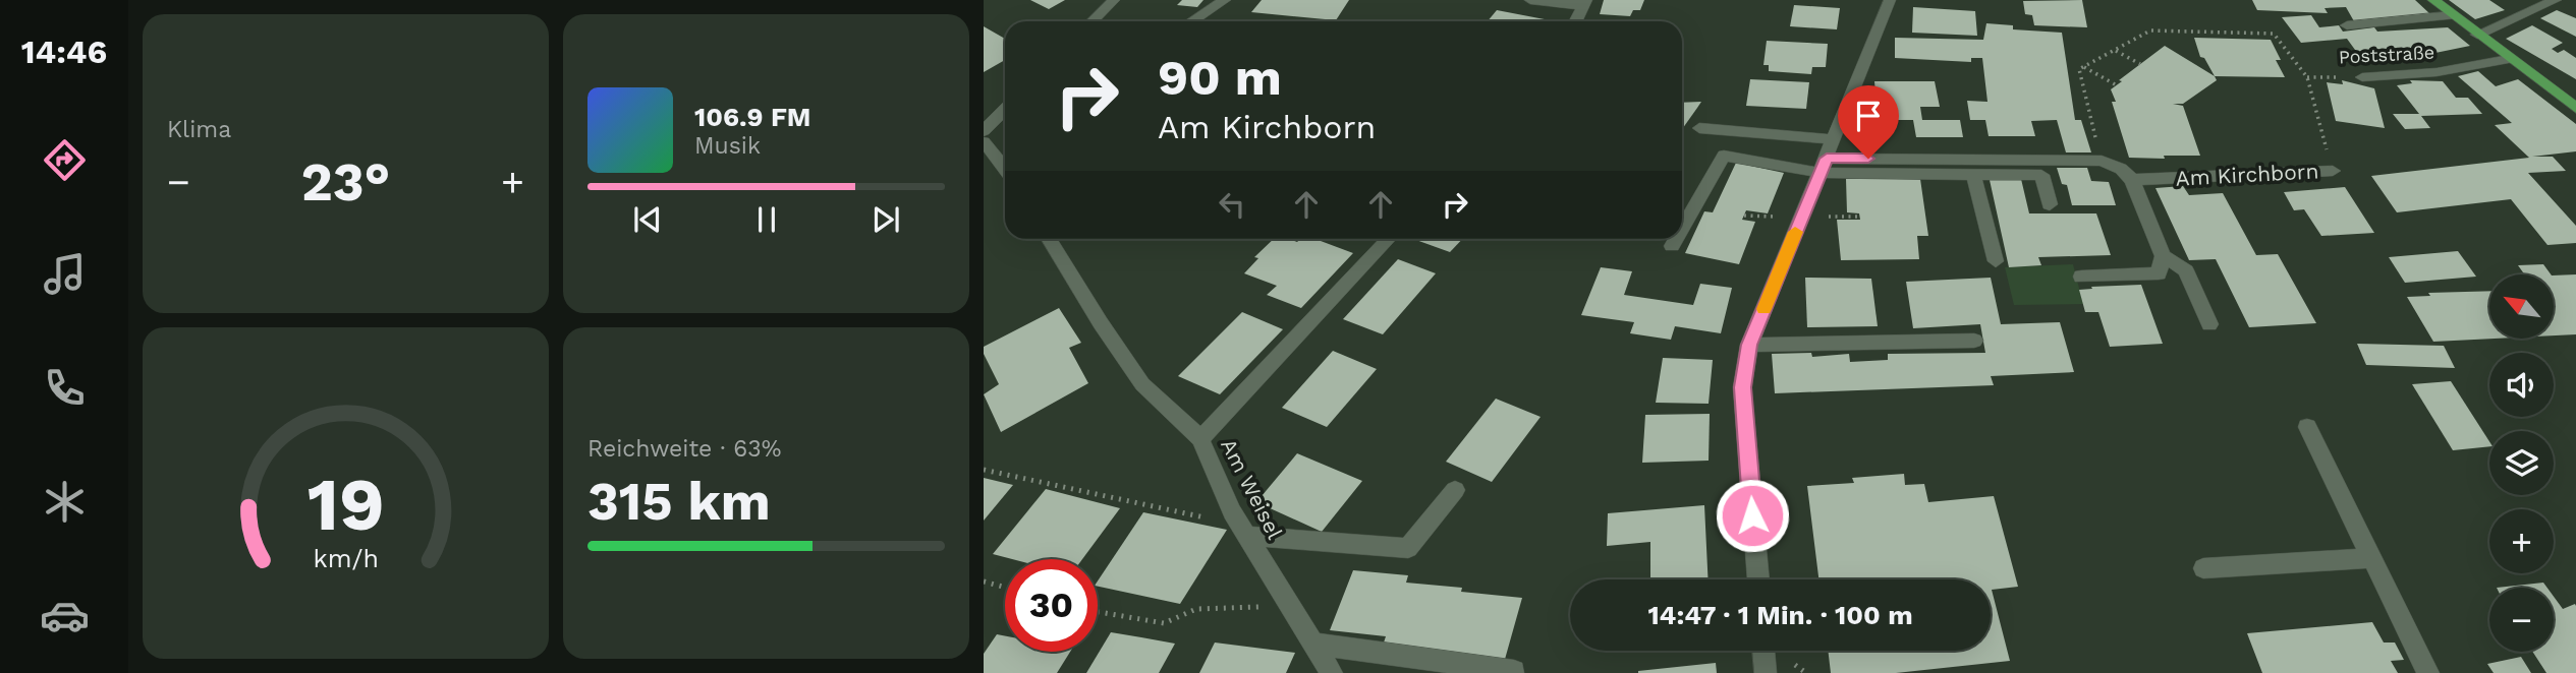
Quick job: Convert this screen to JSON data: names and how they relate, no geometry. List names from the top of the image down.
{
  "streets": {
    "main road": ["Poststraße"],
    "street": ["Am Kirchborn", "Am Weisel"]
  },
  "crossings": [
    ["Poststraße", "Am Kirchborn"]
  ],
  "north": "top left",
  "page": {
    "tabs": "14:46",
    "tile": [
      "Klima",
      ["Reichweite · 63%", "315 km"]
    ],
    "turn": ["90 m", "Am Kirchborn"],
    "song": ["106.9 FM", "Musik"],
    "heat": ["−", "23°", "+"],
    "map_buttons": ["+", "−"],
    "limit": "30",
    "trip": "14:47 · 1 Min. · 100 m",
    "gauge": ["19", "km/h"]
  }
}
